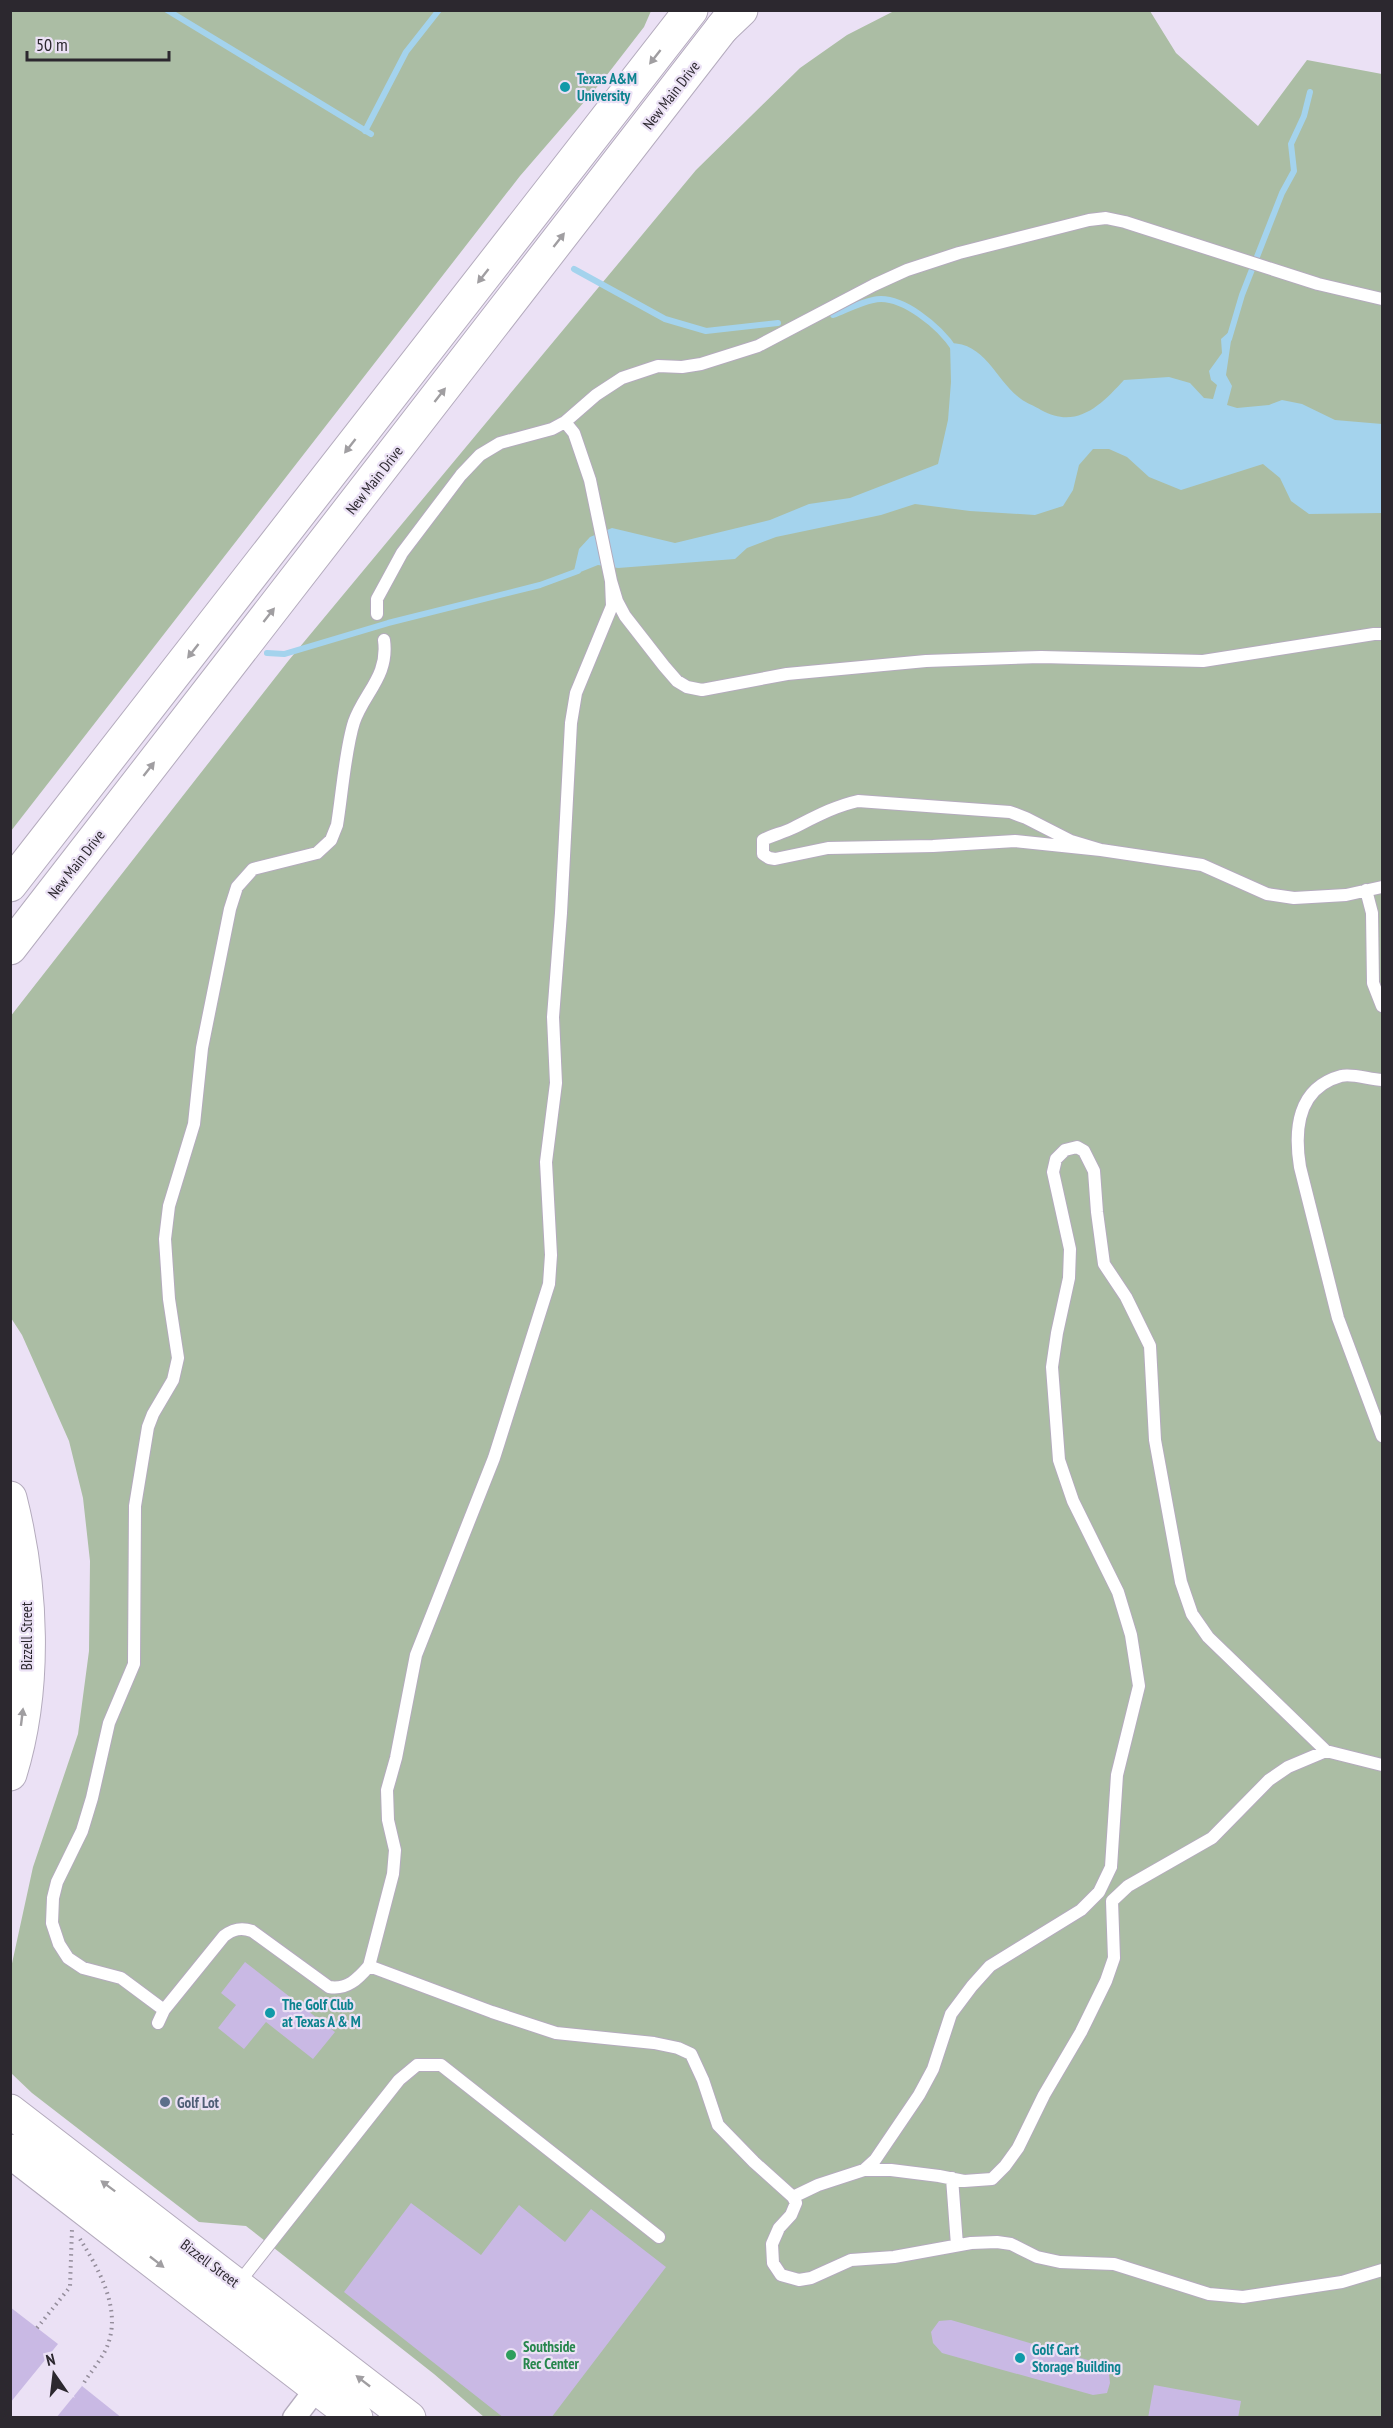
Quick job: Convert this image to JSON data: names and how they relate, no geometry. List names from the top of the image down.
{
  "streets": {
    "street": ["New Main Drive", "Bizzell Street"]
  },
  "places": [
    "Texas A&M University",
    "The Golf Club at Texas A & M",
    "Golf Lot",
    "Southside Rec Center",
    "Golf Cart Storage Building"
  ],
  "scale_bar": "50 m",
  "north": "top"
}
